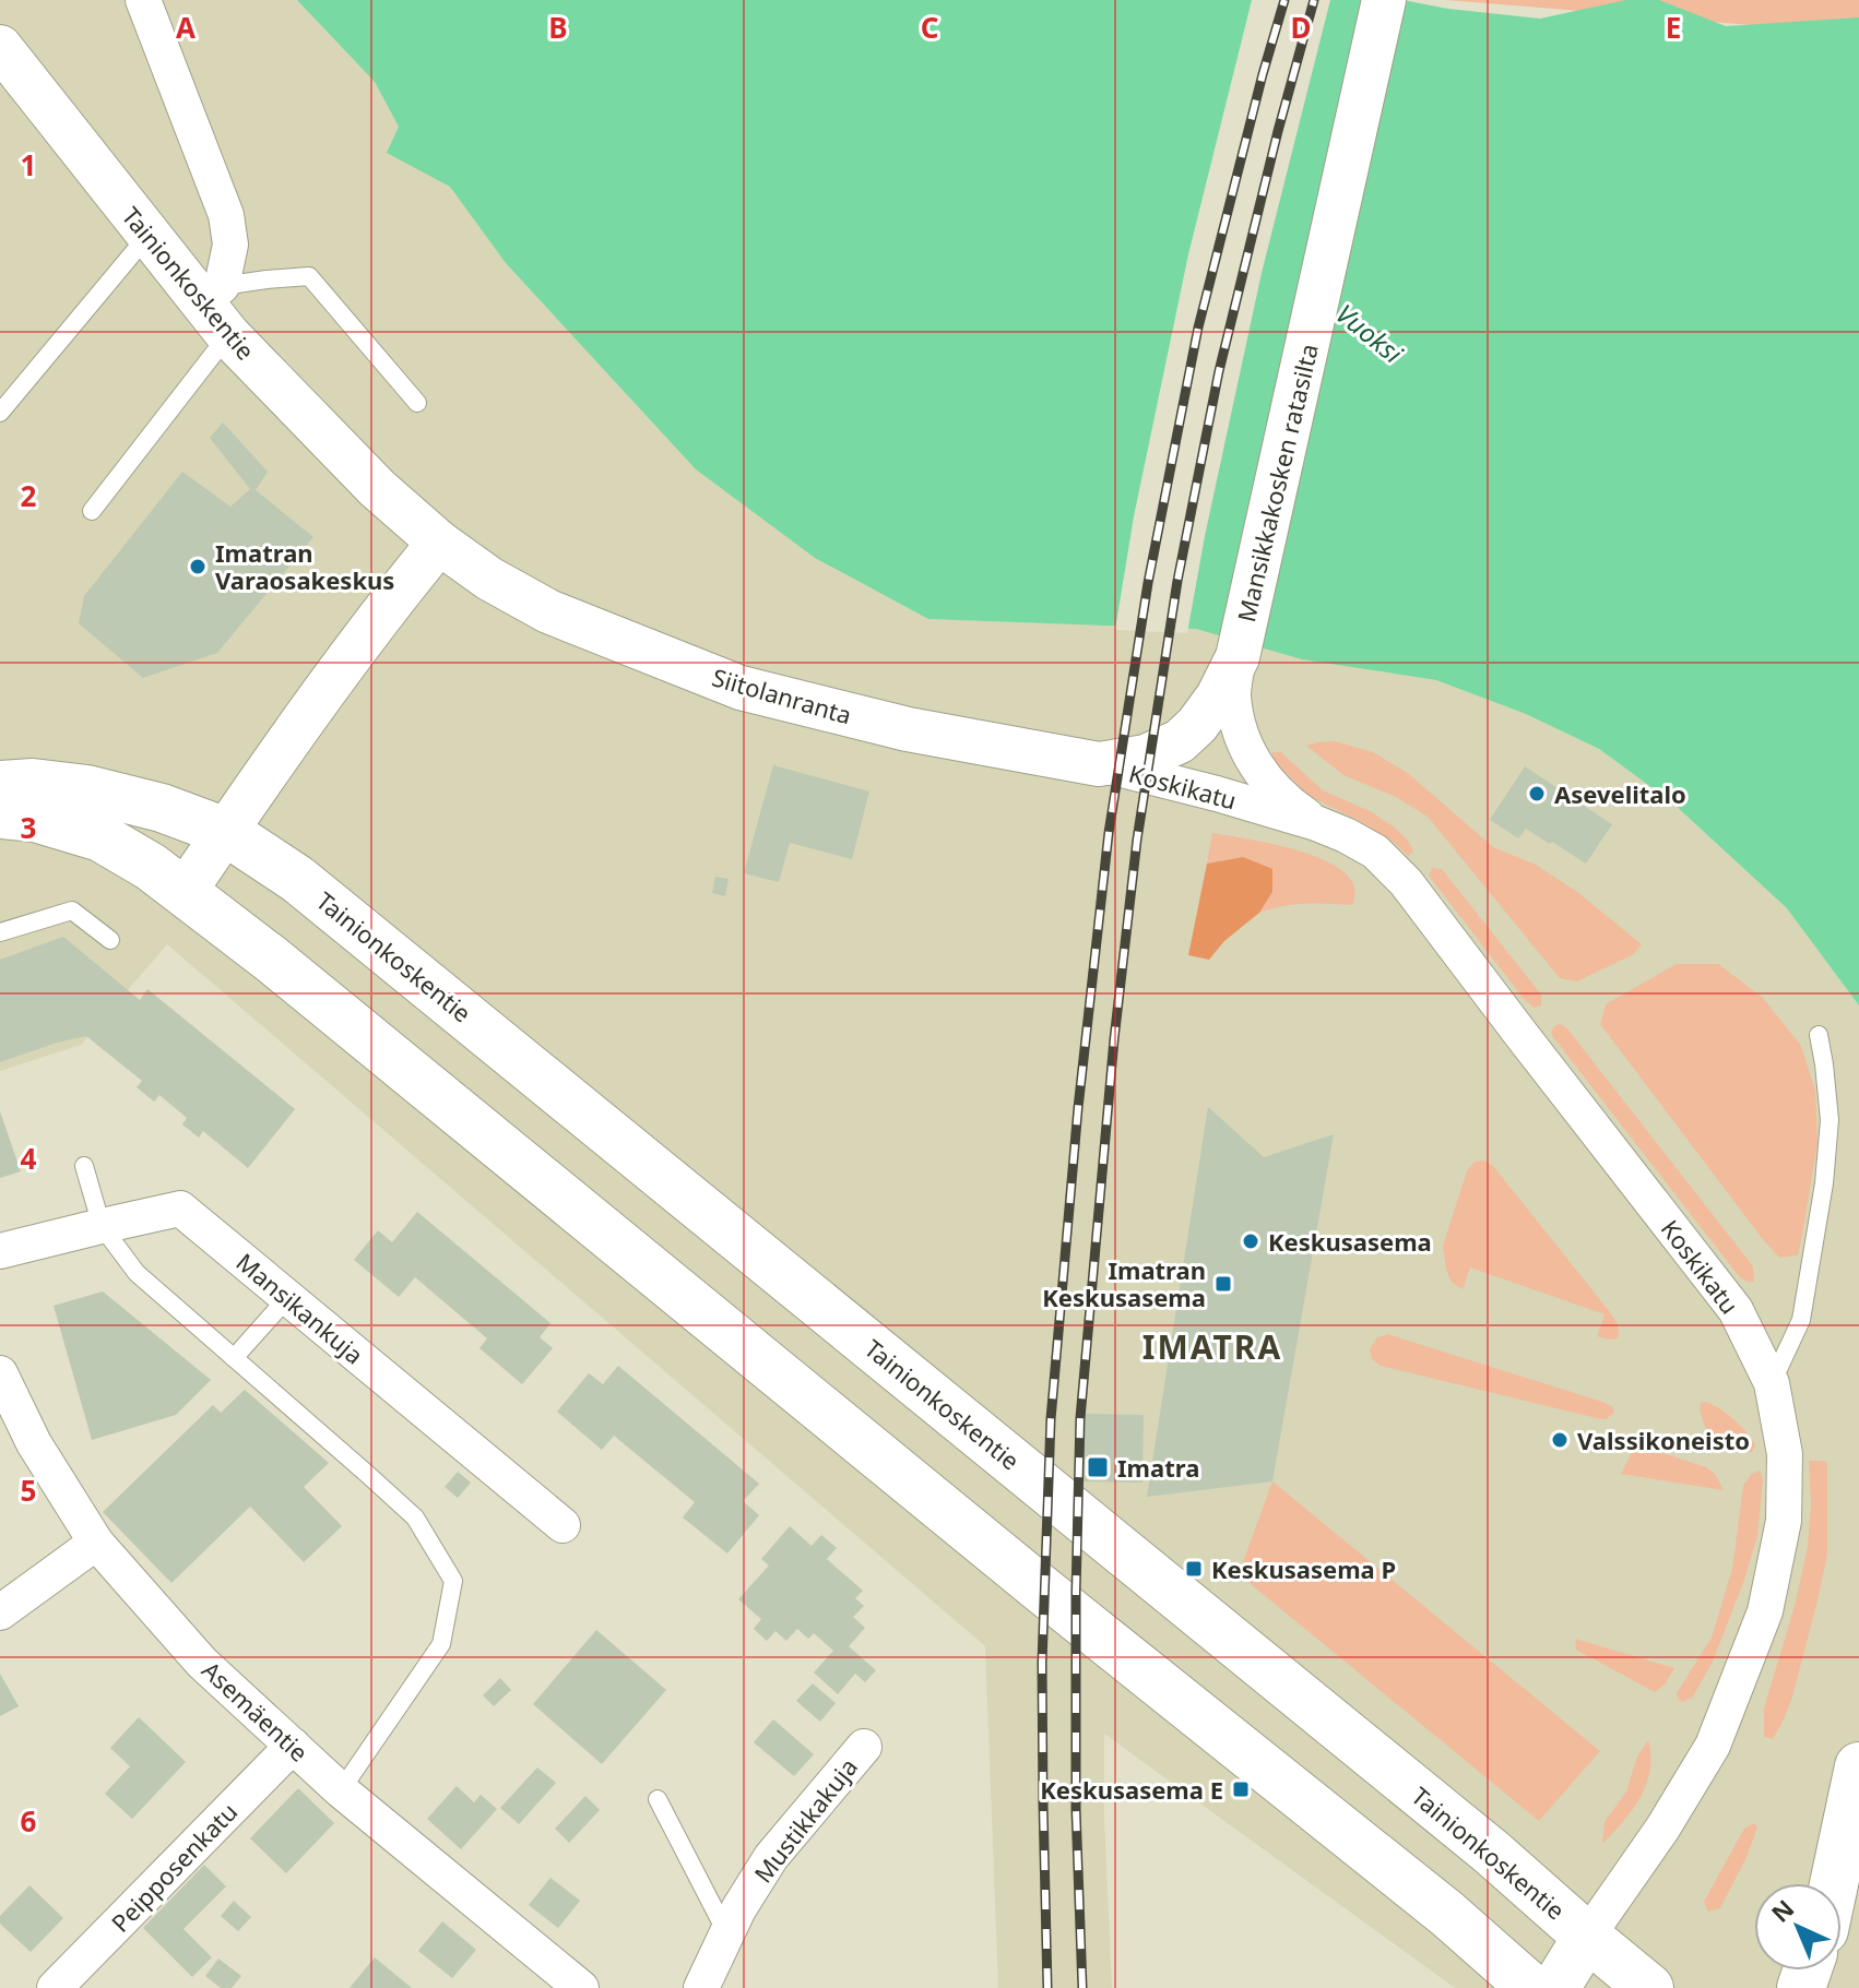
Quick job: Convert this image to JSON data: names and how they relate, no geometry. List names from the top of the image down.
{
  "streets": {
    "main road": ["Tainionkoskentie", "Koskikatu"],
    "street": [
      "Mansikkakosken ratasilta",
      "Siitolanranta",
      "Mansikankuja",
      "Asemäentie",
      "Mustikkakuja",
      "Peipposenkatu"
    ]
  },
  "crossings": [
    ["Tainionkoskentie", "Siitolanranta"],
    ["Tainionkoskentie", "Koskikatu"],
    ["Mansikkakosken ratasilta", "Siitolanranta"],
    ["Mansikkakosken ratasilta", "Koskikatu"],
    ["Siitolanranta", "Koskikatu"],
    ["Asemäentie", "Peipposenkatu"]
  ],
  "districts": ["IMATRA"],
  "water": ["Vuoksi"],
  "places": {
    "other": [
      "Imatran Varaosakeskus",
      "Asevelitalo",
      "Keskusasema",
      "Valssikoneisto"
    ],
    "transit": [
      "Imatran Keskusasema",
      "Imatra",
      "Keskusasema P",
      "Keskusasema E"
    ]
  },
  "north": "top left",
  "grid": {
    "columns": [
      "A",
      "B",
      "C",
      "D",
      "E"
    ],
    "rows": [
      "1",
      "2",
      "3",
      "4",
      "5",
      "6"
    ]
  }
}
